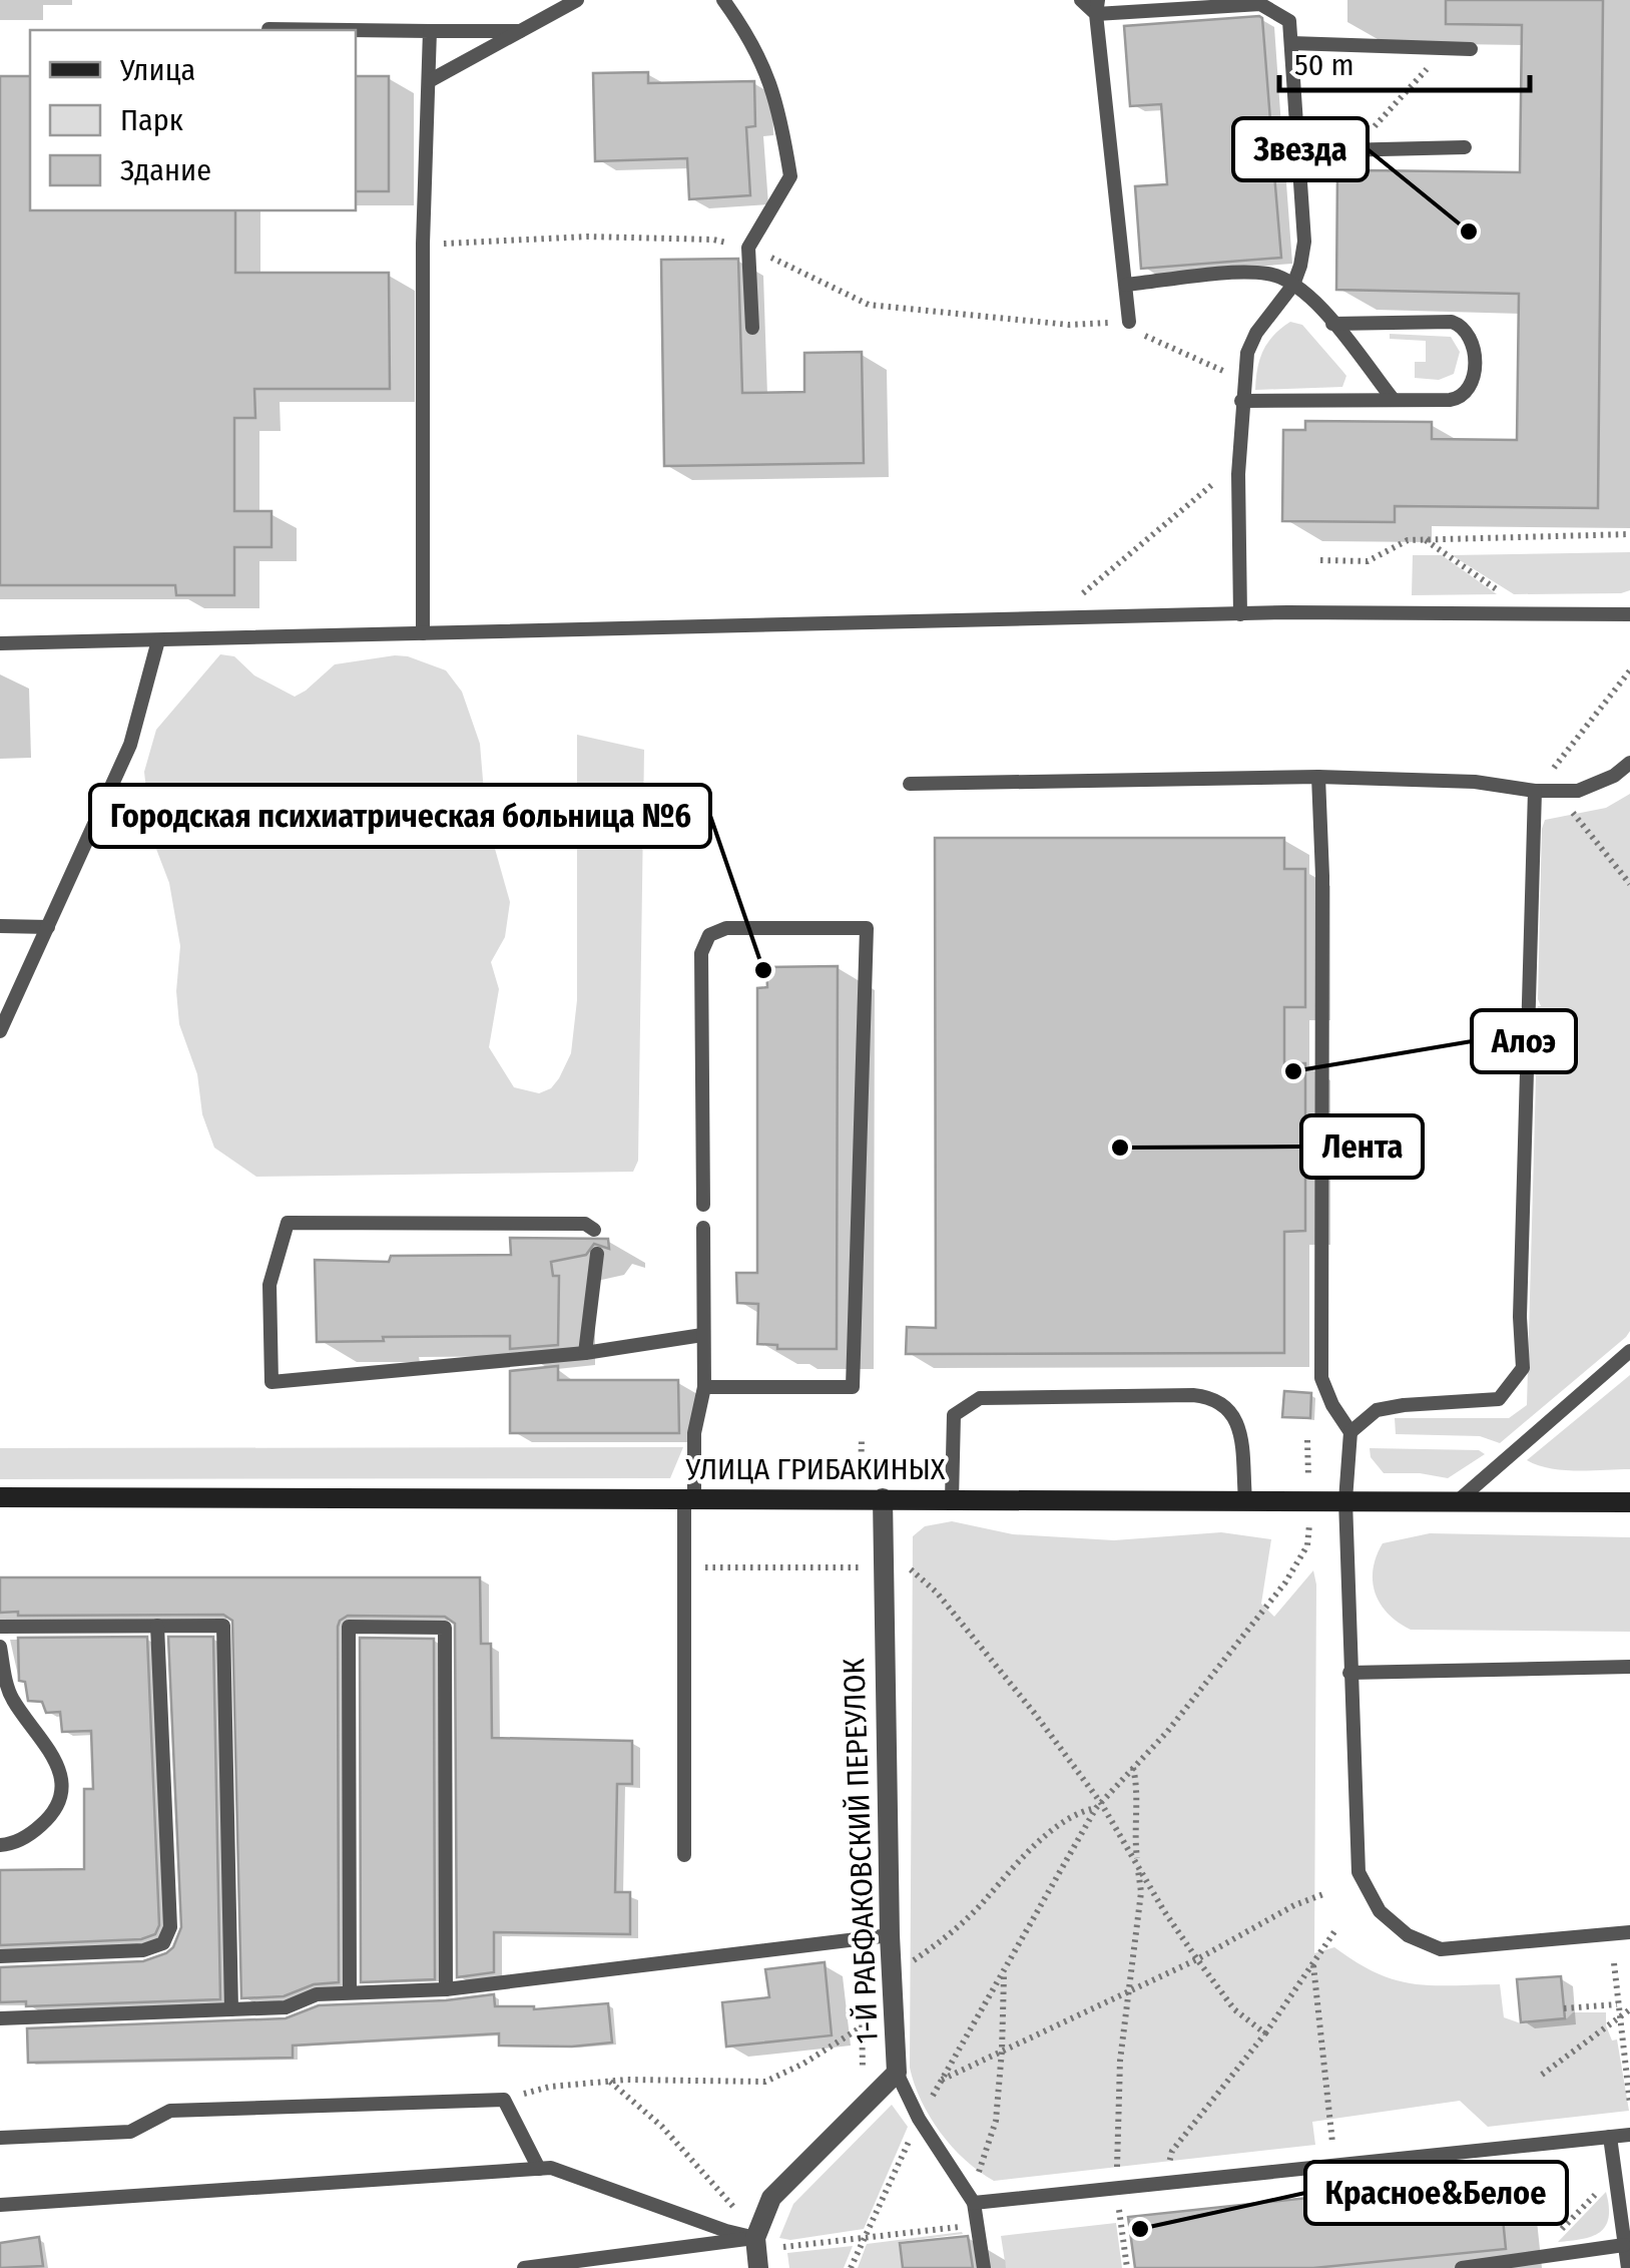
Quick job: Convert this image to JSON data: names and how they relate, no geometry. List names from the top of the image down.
{
  "streets": {
    "street": ["УЛИЦА ГРИБАКИНЫХ", "1-Й РАБФАКОВСКИЙ ПЕРЕУЛОК"]
  },
  "crossings": [
    ["УЛИЦА ГРИБАКИНЫХ", "1-Й РАБФАКОВСКИЙ ПЕРЕУЛОК"]
  ],
  "places": [
    "Звезда",
    "Городская психиатрическая больница №6",
    "Алоэ",
    "Лента",
    "Красное&Белое"
  ],
  "legend": ["Улица", "Парк", "Здание"],
  "scale_bar": "50 m"
}
